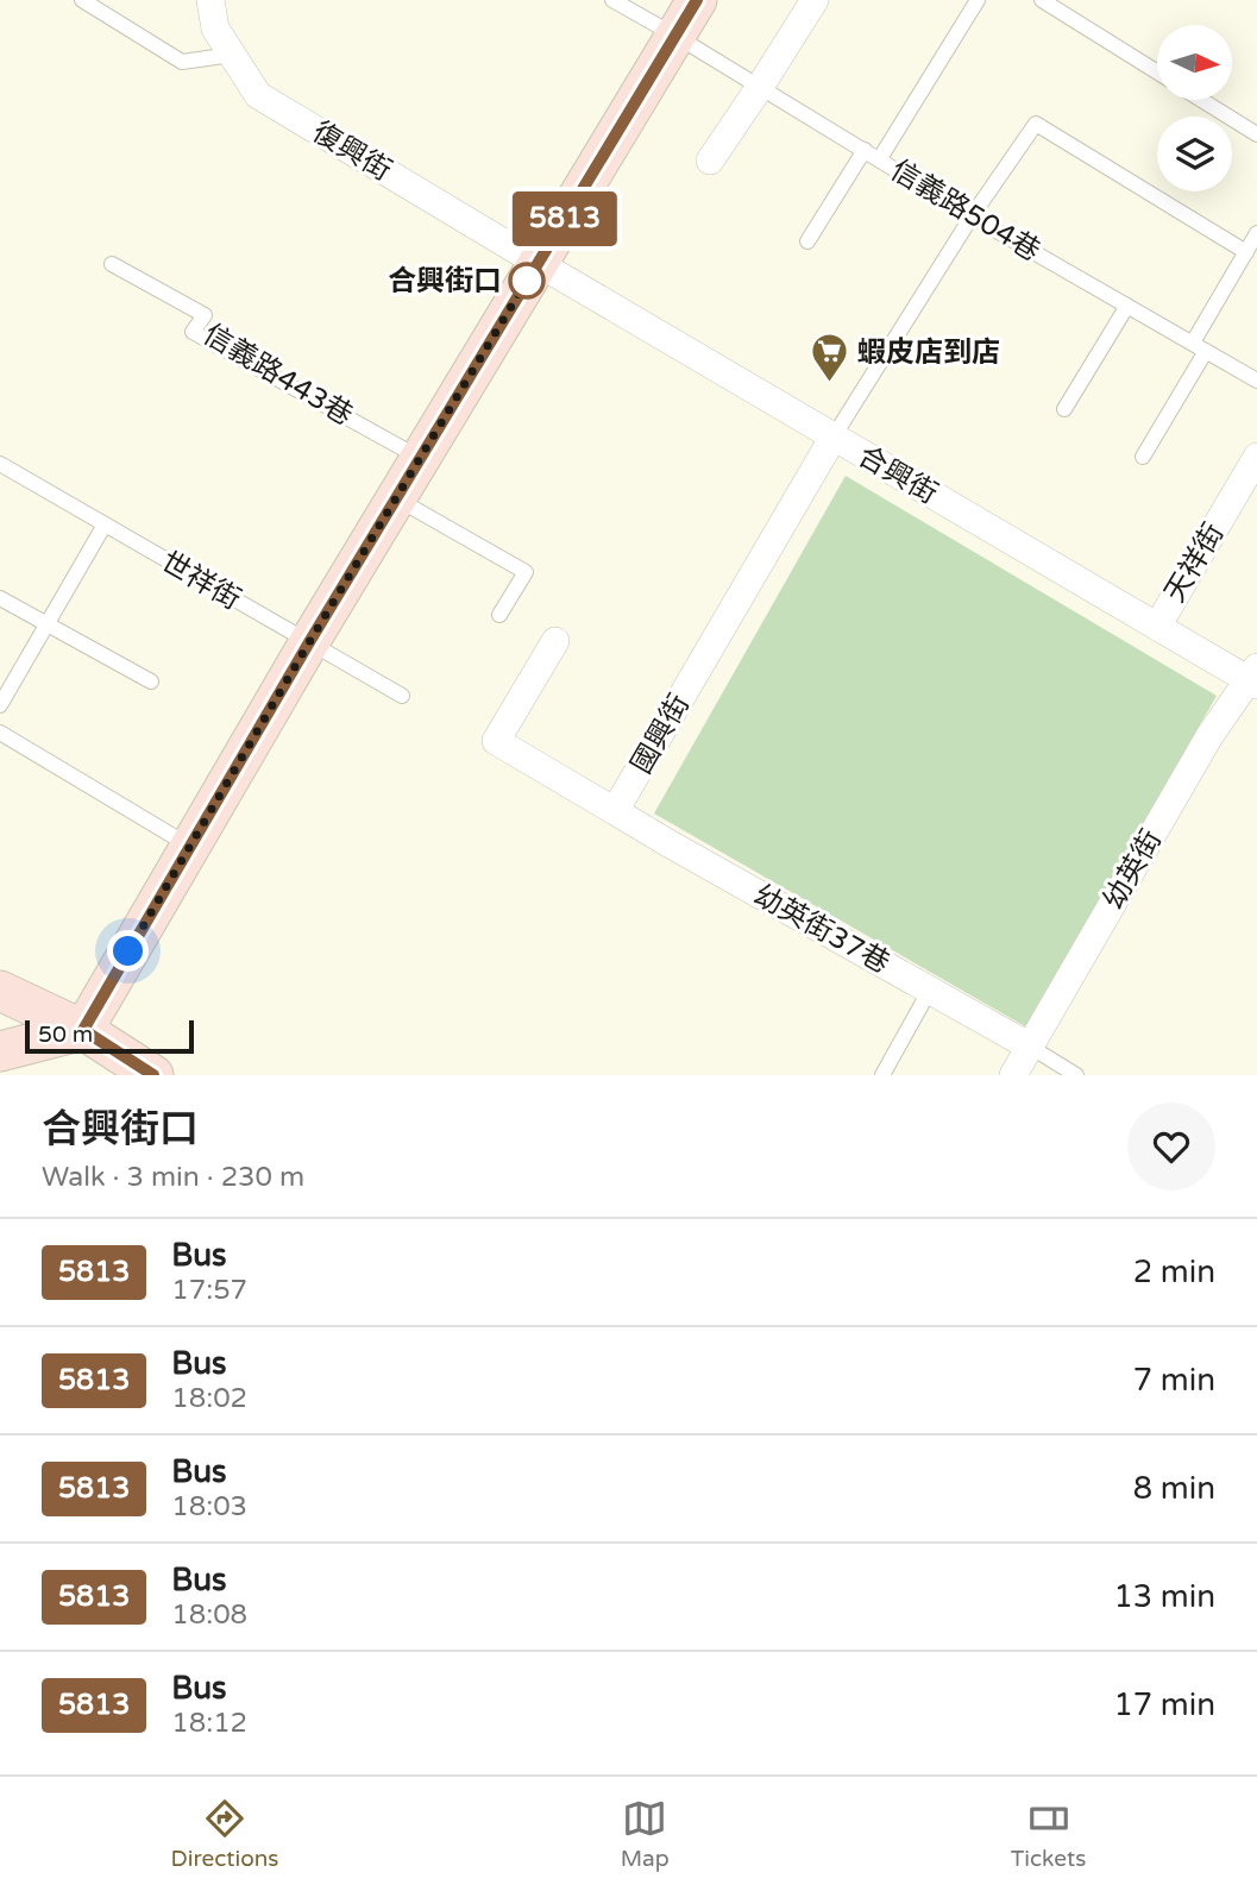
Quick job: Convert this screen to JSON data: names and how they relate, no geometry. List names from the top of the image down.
{
  "streets": {
    "street": [
      "復興街",
      "合興街",
      "天祥街",
      "國興街",
      "幼英街",
      "幼英街37巷"
    ],
    "lane": ["信義路504巷", "信義路443巷", "世祥街"]
  },
  "crossings": [
    ["復興街", "合興街"],
    ["合興街", "天祥街"],
    ["合興街", "國興街"],
    ["合興街", "幼英街"],
    ["國興街", "幼英街37巷"],
    ["幼英街", "幼英街37巷"]
  ],
  "places": {
    "other": ["合興街口"],
    "supermarket": ["蝦皮店到店"]
  },
  "lines": ["bus line 5813"],
  "scale_bar": "50 m",
  "north": "right",
  "page": {
    "on_map": "5813",
    "scale": "50 m",
    "heading": ["合興街口", "Walk · 3 min · 230 m"],
    "list": [
      {
        "mark": "5813",
        "name": "Bus",
        "note": "17:57",
        "value": "2 min"
      },
      {
        "mark": "5813",
        "name": "Bus",
        "note": "18:02",
        "value": "7 min"
      },
      {
        "mark": "5813",
        "name": "Bus",
        "note": "18:03",
        "value": "8 min"
      },
      {
        "mark": "5813",
        "name": "Bus",
        "note": "18:08",
        "value": "13 min"
      },
      {
        "mark": "5813",
        "name": "Bus",
        "note": "18:12",
        "value": "17 min"
      }
    ],
    "tabs": ["Directions", "Map", "Tickets"]
  }
}
